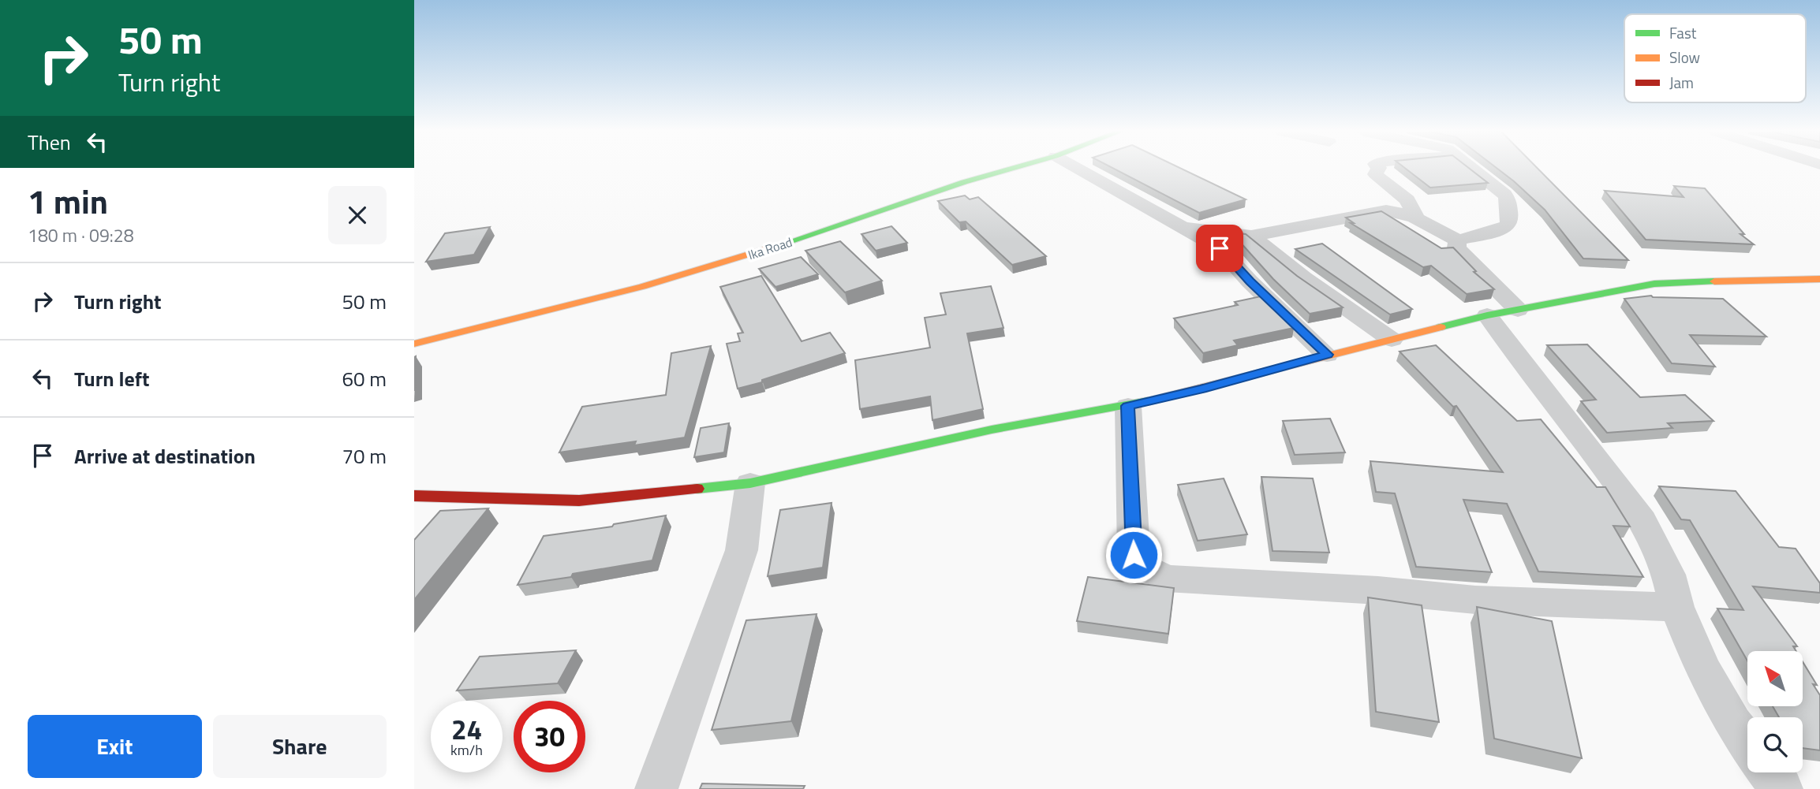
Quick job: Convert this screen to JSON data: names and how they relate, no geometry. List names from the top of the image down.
{
  "streets": {
    "street": ["Ika Road"]
  },
  "legend": ["Fast", "Slow", "Jam"],
  "north": "top left",
  "page": {
    "turn": ["50 m", "Turn right"],
    "then": "Then",
    "heading": ["1 min", "180 m · 09:28"],
    "list": [
      {
        "name": "Turn right",
        "value": "50 m"
      },
      {
        "name": "Turn left",
        "value": "60 m"
      },
      {
        "name": "Arrive at destination",
        "value": "70 m"
      }
    ],
    "speed": "24 km/h",
    "limit": "30",
    "buttons": ["Exit", "Share"]
  }
}
